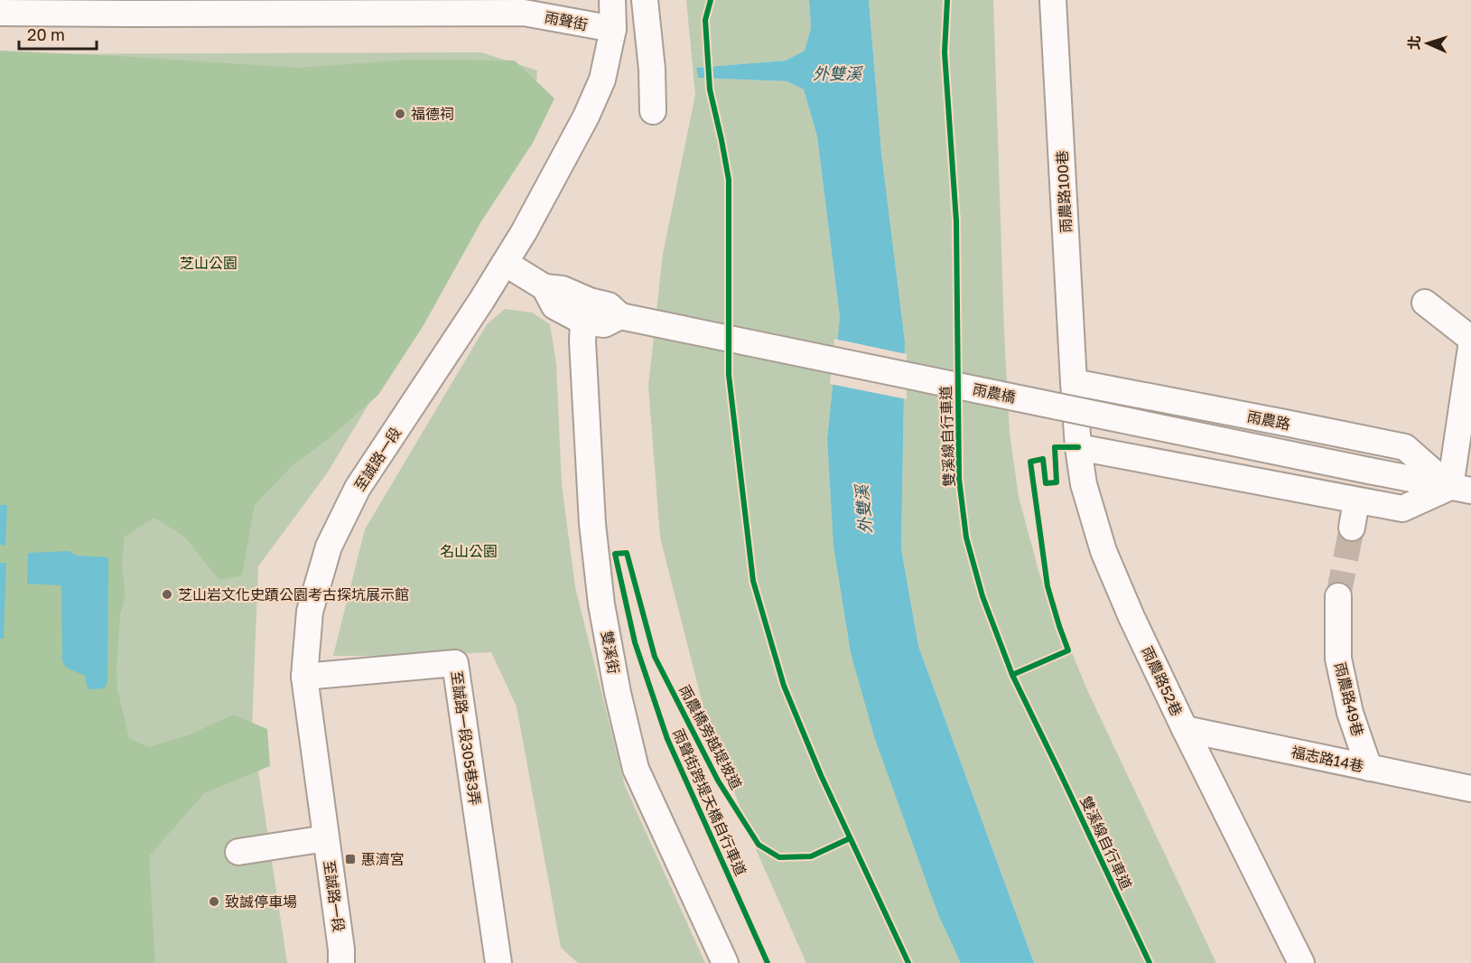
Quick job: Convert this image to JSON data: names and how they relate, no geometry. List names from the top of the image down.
{
  "streets": {
    "street": [
      "雨聲街",
      "雨農路100巷",
      "雨農橋",
      "雨農路",
      "至誠路一段",
      "雙溪街",
      "雨農路52巷",
      "雨農路49巷",
      "至誠路一段305巷3弄",
      "福志路14巷"
    ],
    "cycle path": ["雙溪線自行車道", "雨農橋旁越堤坡道"]
  },
  "crossings": [
    ["雨聲街", "至誠路一段"],
    ["雨農路100巷", "雨農路"],
    ["雨農路100巷", "雨農路52巷"],
    ["雨農橋", "雨農路"],
    ["雨農路", "雨農路52巷"],
    ["至誠路一段", "至誠路一段305巷3弄"],
    ["雨農路52巷", "福志路14巷"],
    ["雨農路49巷", "福志路14巷"]
  ],
  "water": ["外雙溪"],
  "parks": ["芝山公園", "名山公園"],
  "places": {
    "other": ["福德祠", "芝山岩文化史蹟公園考古探坑展示館", "致誠停車場"],
    "transit": ["惠濟宮"]
  },
  "scale_bar": "20 m",
  "north": "left"
}
